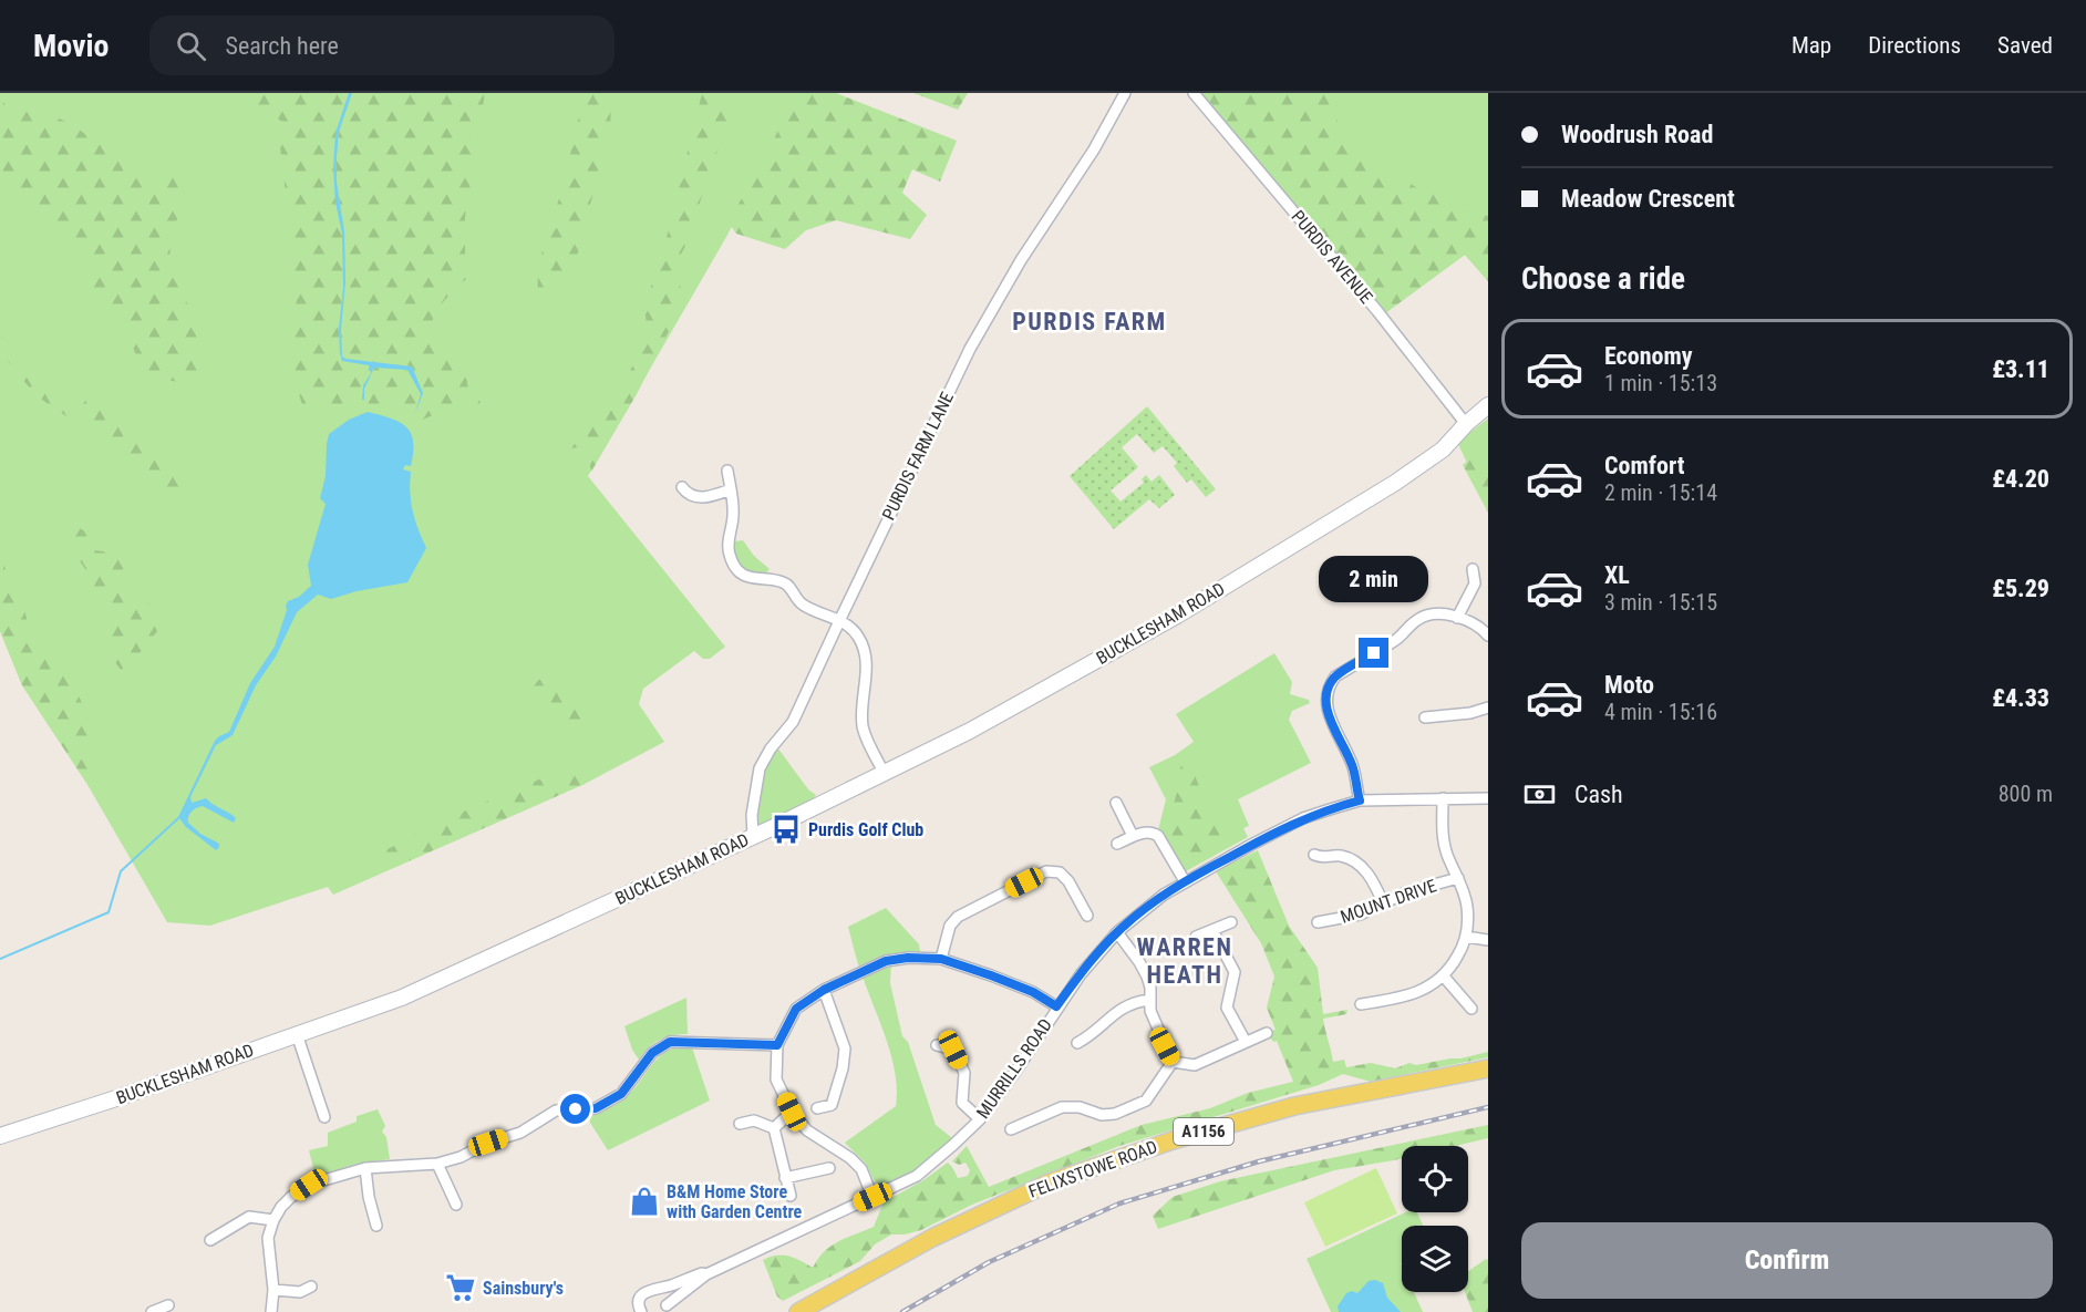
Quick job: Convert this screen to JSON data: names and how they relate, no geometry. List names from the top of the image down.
{
  "streets": {
    "main road": ["A1156", "FELIXSTOWE ROAD"],
    "street": [
      "PURDIS AVENUE",
      "PURDIS FARM LANE",
      "BUCKLESHAM ROAD",
      "MOUNT DRIVE",
      "MURRILLS ROAD"
    ]
  },
  "crossings": [
    ["PURDIS AVENUE", "BUCKLESHAM ROAD"],
    ["PURDIS FARM LANE", "BUCKLESHAM ROAD"]
  ],
  "districts": ["PURDIS FARM", "WARREN HEATH"],
  "places": {
    "bus stop": ["Purdis Golf Club"],
    "shop": ["B&M Home Store with Garden Centre"],
    "supermarket": ["Sainsbury's"]
  },
  "page": {
    "header": "Movio",
    "search": "Search here",
    "nav": ["Map", "Directions", "Saved"],
    "banner": ["Woodrush Road", "Meadow Crescent"],
    "heading": "Choose a ride",
    "list": [
      {
        "name": "Economy",
        "note": "1 min · 15:13",
        "value": "£3.11"
      },
      {
        "name": "Comfort",
        "note": "2 min · 15:14",
        "value": "£4.20"
      },
      {
        "name": "XL",
        "note": "3 min · 15:15",
        "value": "£5.29"
      },
      {
        "name": "Moto",
        "note": "4 min · 15:16",
        "value": "£4.33"
      }
    ],
    "bubble": "2 min",
    "pay": ["Cash", "800 m"],
    "buttons": "Confirm"
  }
}
